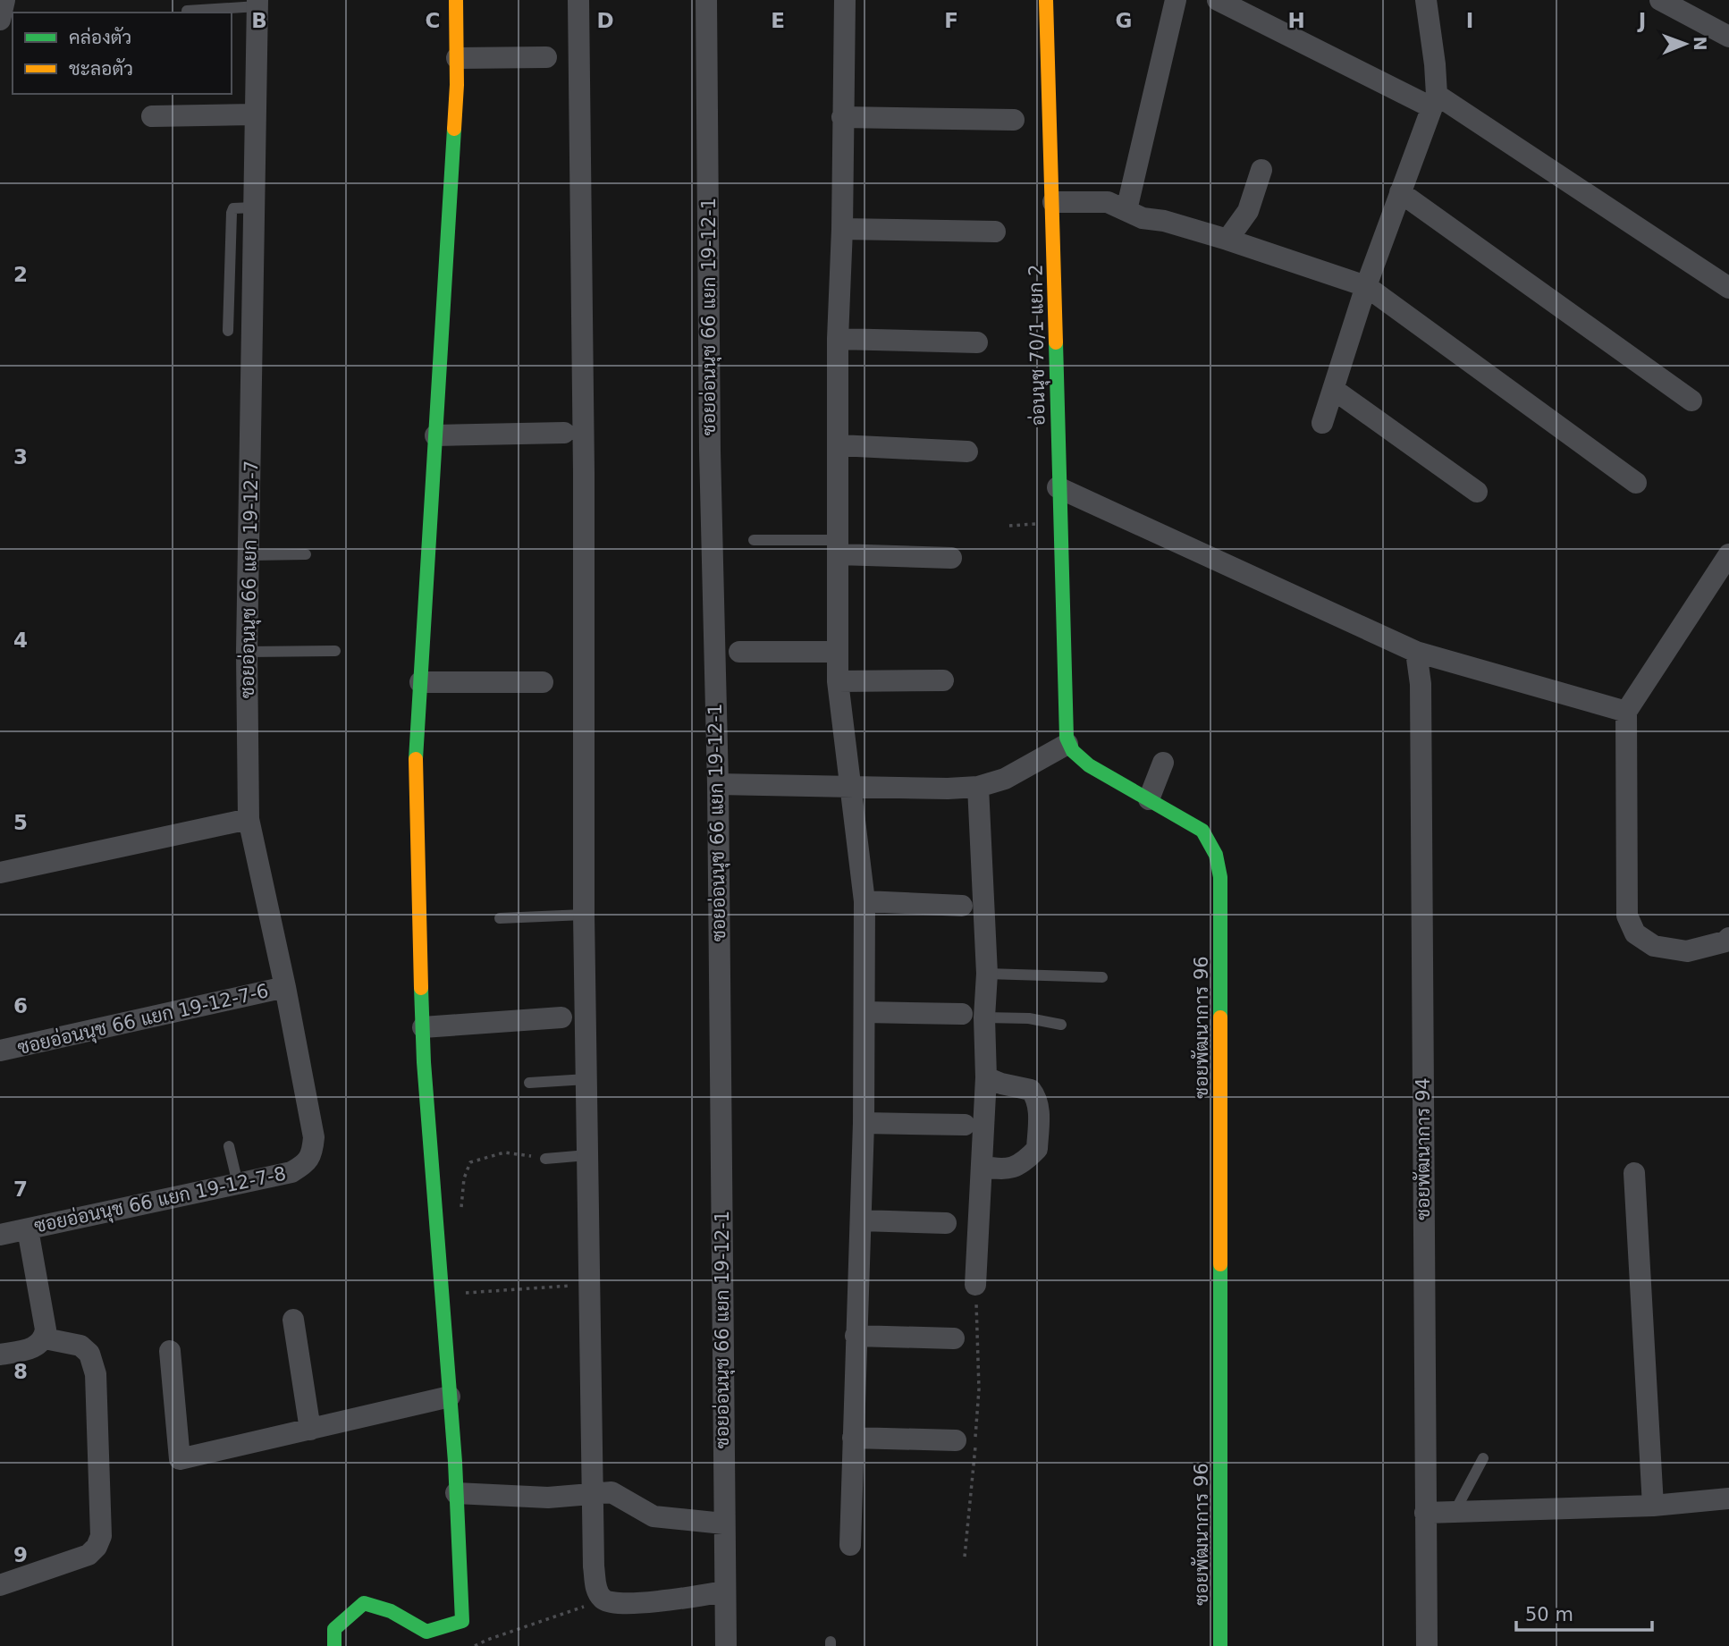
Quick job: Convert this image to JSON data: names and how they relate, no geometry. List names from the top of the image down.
{
  "streets": {
    "street": [
      "ซอยอ่อนนุช 66 แยก 19-12-1",
      "อ่อนนุช 70/1 แยก 2",
      "ซอยอ่อนนุช 66 แยก 19-12-7",
      "ซอยอ่อนนุช 66 แยก 19-12-7-6",
      "ซอยพัฒนาการ 96",
      "ซอยพัฒนาการ 94",
      "ซอยอ่อนนุช 66 แยก 19-12-7-8"
    ]
  },
  "crossings": [
    ["ซอยอ่อนนุช 66 แยก 19-12-7", "ซอยอ่อนนุช 66 แยก 19-12-7-6"],
    ["ซอยอ่อนนุช 66 แยก 19-12-7", "ซอยอ่อนนุช 66 แยก 19-12-7-8"]
  ],
  "legend": ["คล่องตัว", "ชะลอตัว"],
  "scale_bar": "50 m",
  "north": "right",
  "grid": {
    "columns": [
      "B",
      "C",
      "D",
      "E",
      "F",
      "G",
      "H",
      "I",
      "J"
    ],
    "rows": [
      "2",
      "3",
      "4",
      "5",
      "6",
      "7",
      "8",
      "9"
    ]
  }
}
